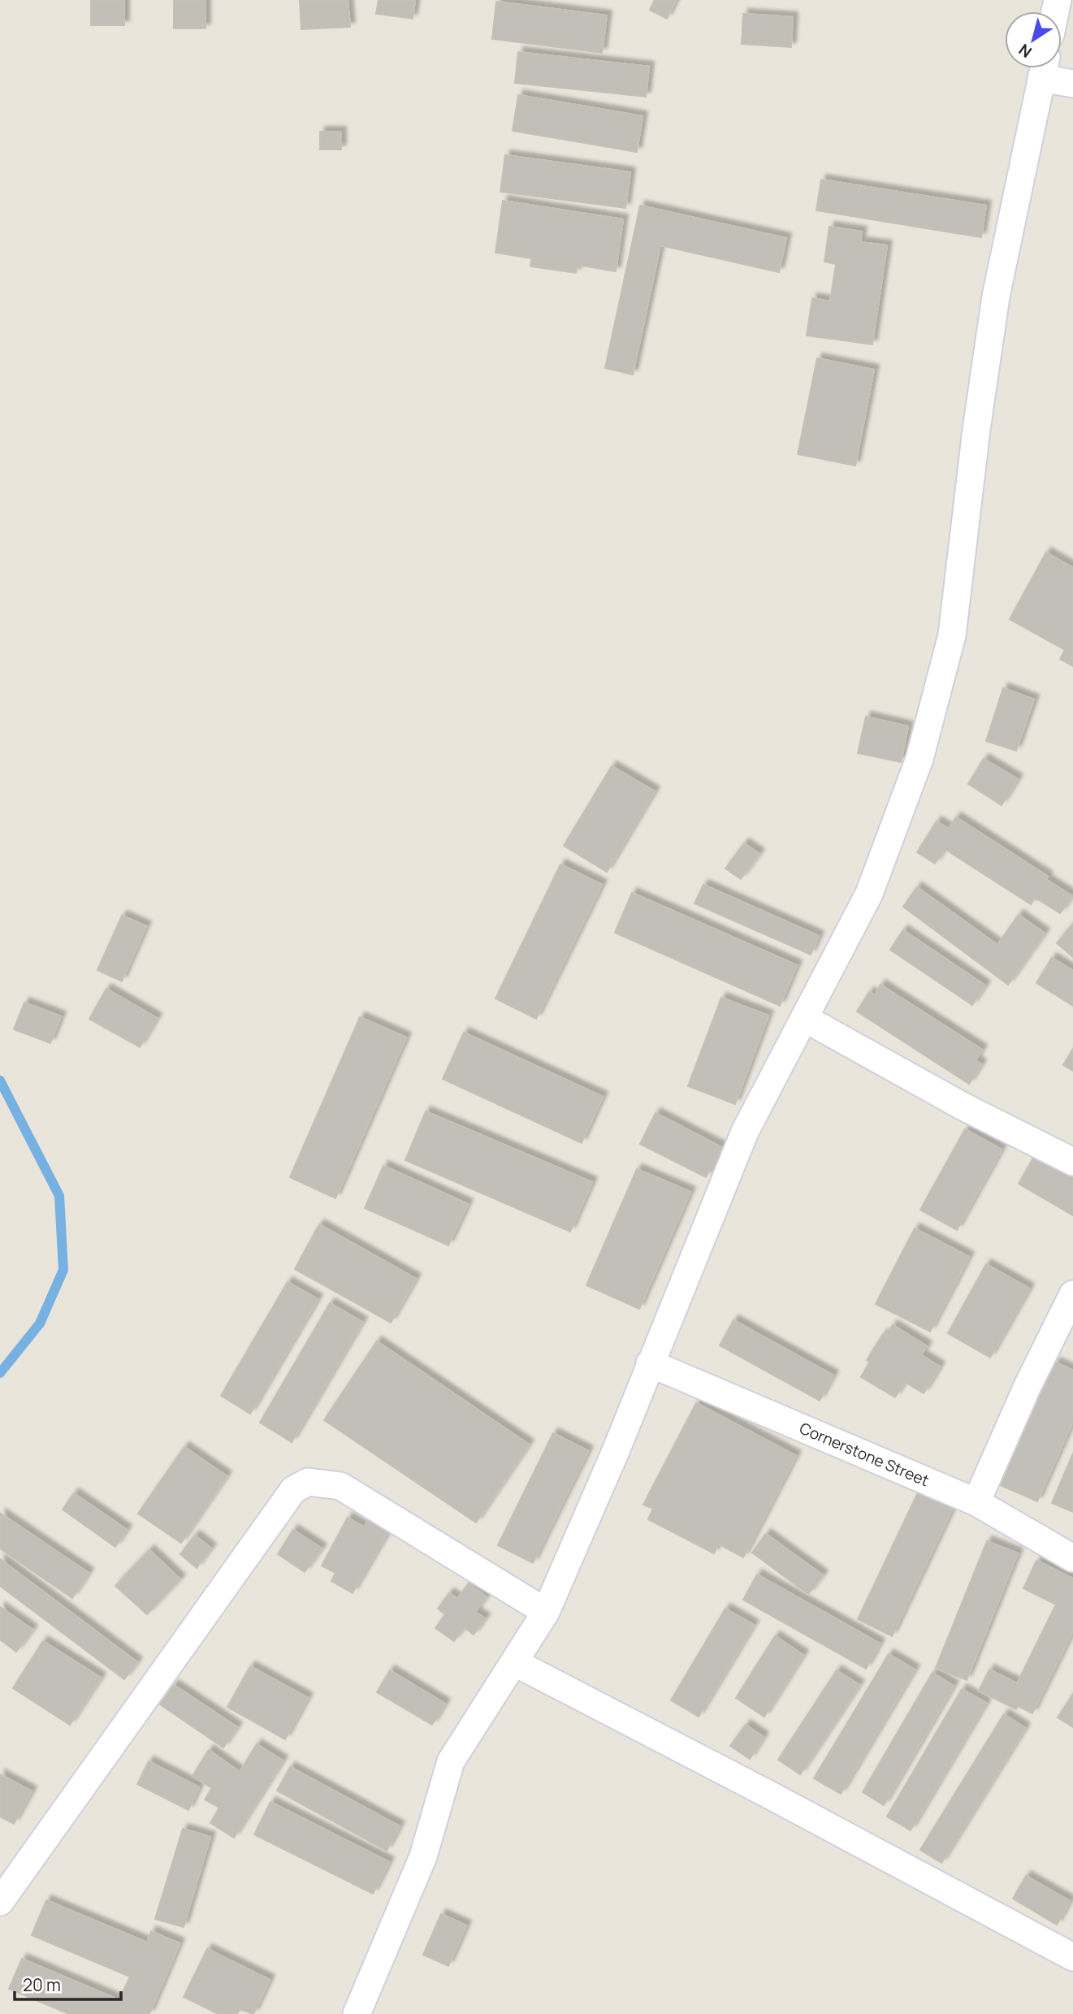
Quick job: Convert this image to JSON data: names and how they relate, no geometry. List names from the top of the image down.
{
  "streets": {
    "street": ["Cornerstone Street"]
  },
  "scale_bar": "20 m",
  "north": "bottom left"
}
